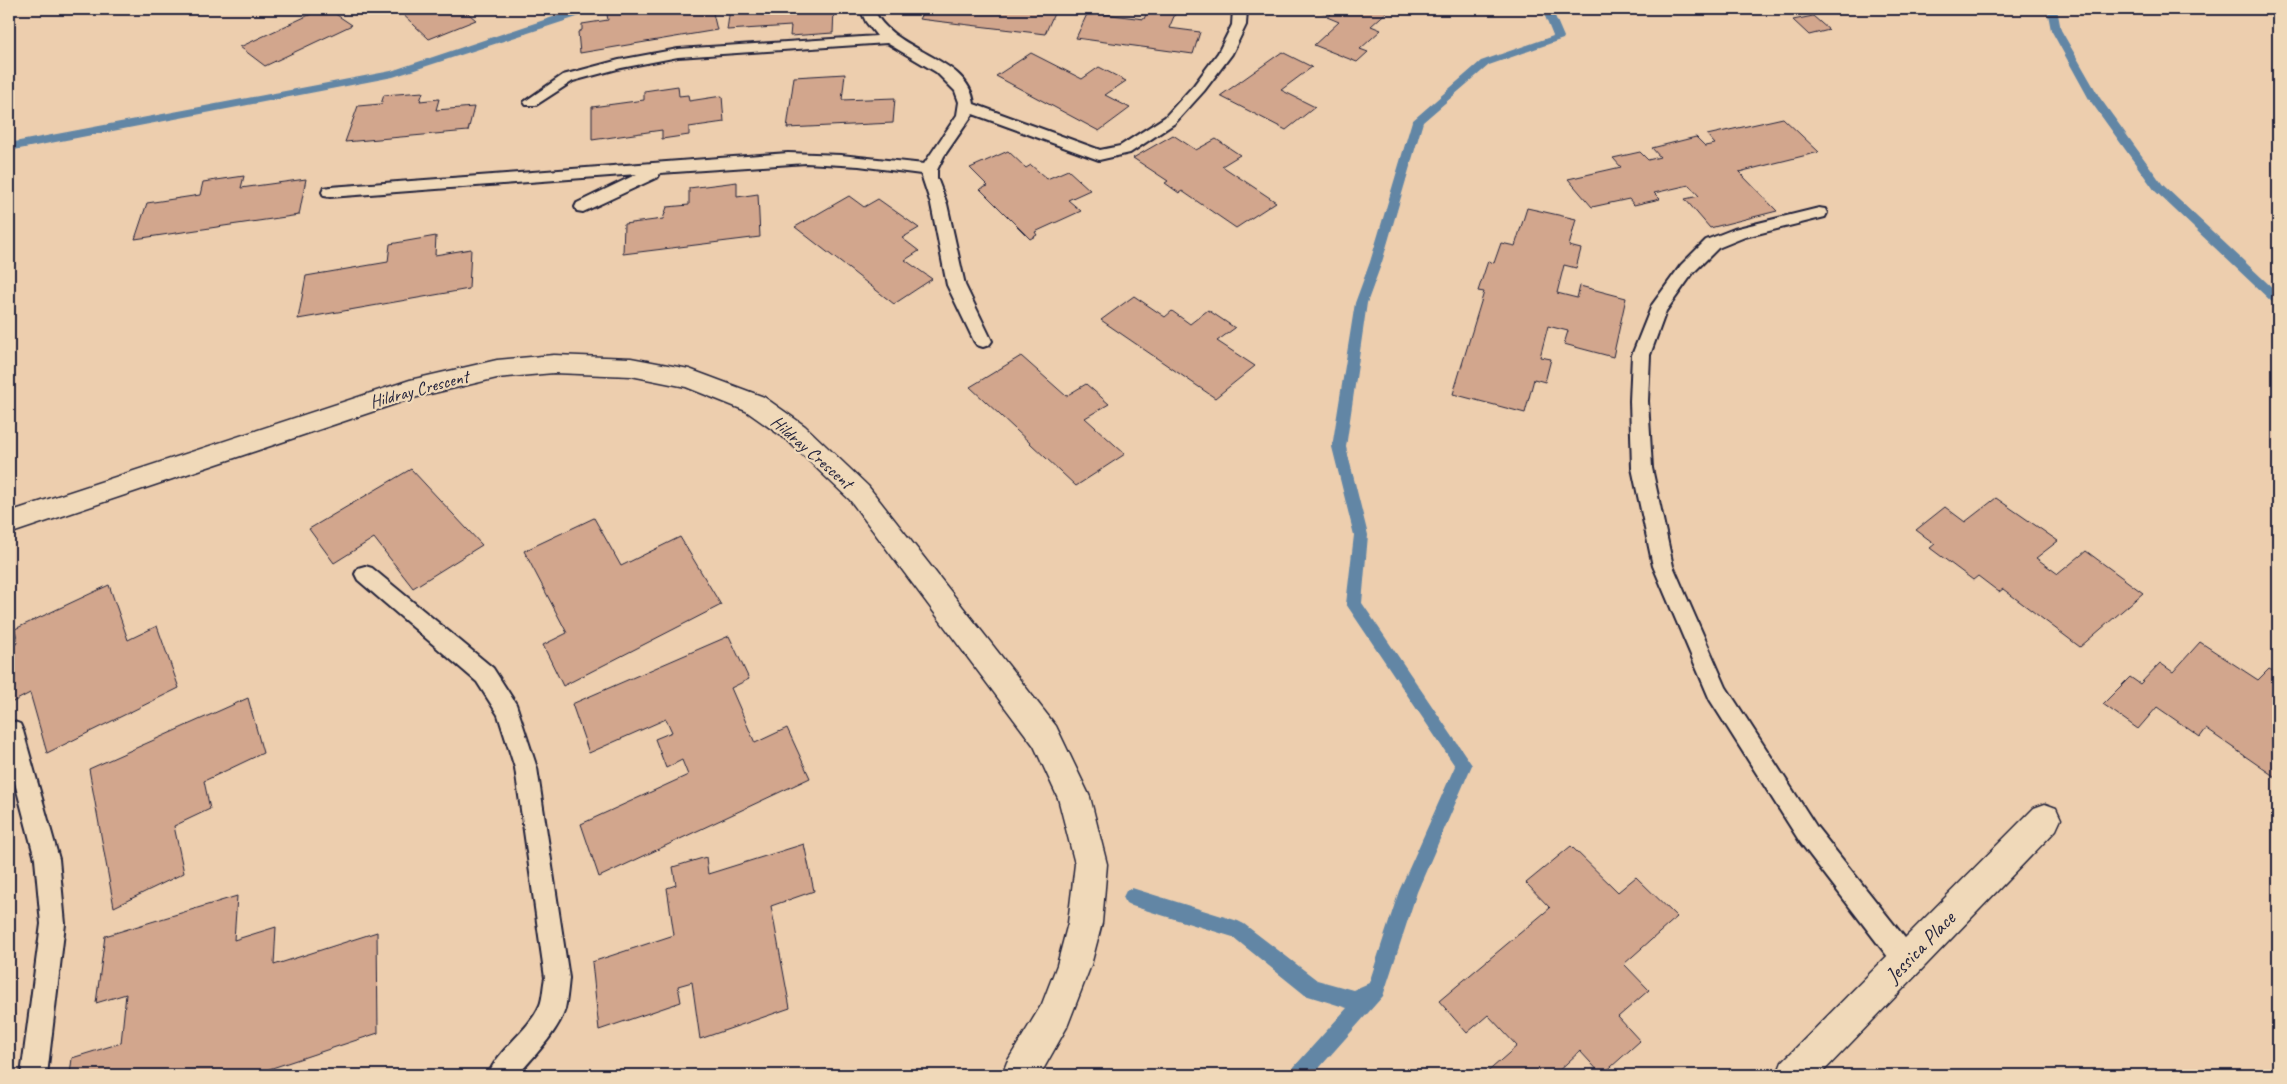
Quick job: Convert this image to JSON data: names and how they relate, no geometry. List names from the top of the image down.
{
  "streets": {
    "street": ["Hildray Crescent", "Jessica Place"]
  }
}
